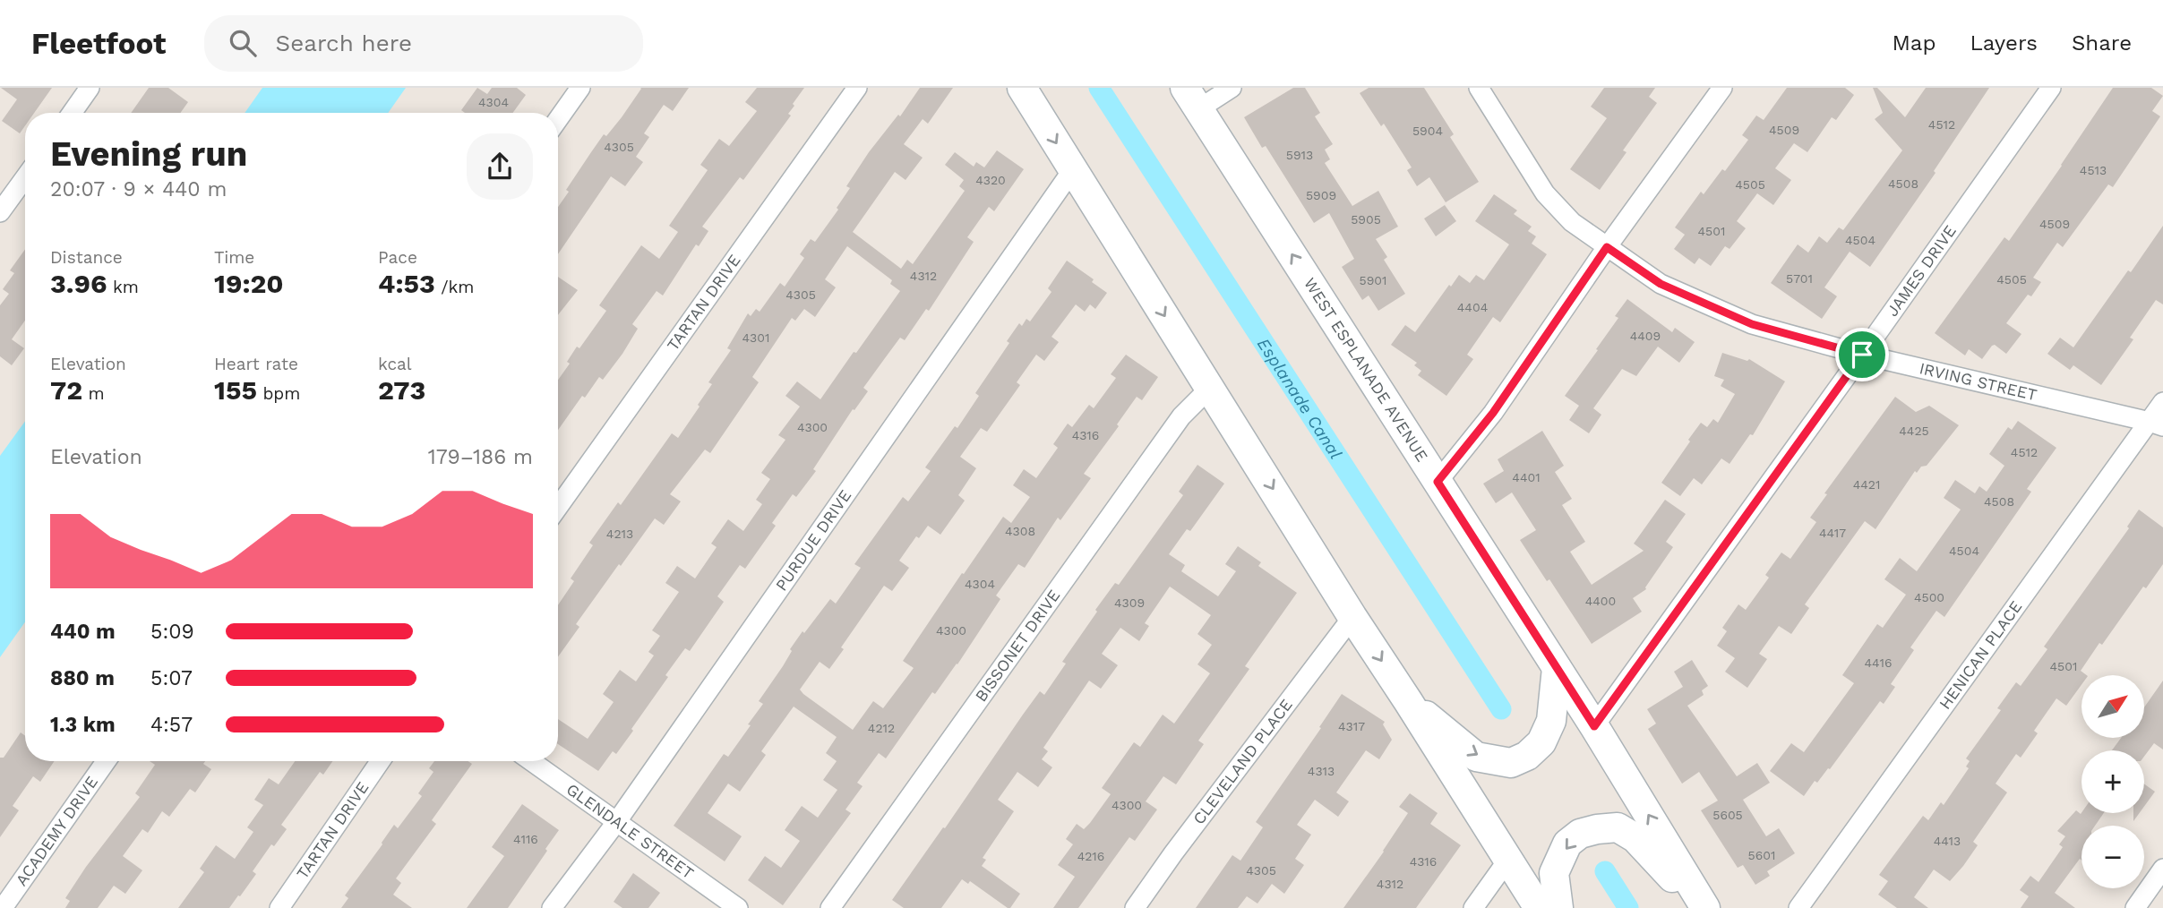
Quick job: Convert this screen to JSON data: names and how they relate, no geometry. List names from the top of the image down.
{
  "streets": {
    "main road": ["WEST ESPLANADE AVENUE"],
    "street": [
      "JAMES DRIVE",
      "TARTAN DRIVE",
      "IRVING STREET",
      "PURDUE DRIVE",
      "BISSONET DRIVE",
      "HENICAN PLACE",
      "CLEVELAND PLACE",
      "ACADEMY DRIVE",
      "GLENDALE STREET"
    ]
  },
  "crossings": [
    ["JAMES DRIVE", "WEST ESPLANADE AVENUE"],
    ["JAMES DRIVE", "IRVING STREET"],
    ["IRVING STREET", "HENICAN PLACE"],
    ["PURDUE DRIVE", "GLENDALE STREET"]
  ],
  "water": ["Esplanade Canal"],
  "house_numbers": [
    "4304",
    "4512",
    "4509",
    "5904",
    "4305",
    "5913",
    "4513",
    "4320",
    "4508",
    "4505",
    "5909",
    "5905",
    "4509",
    "4501",
    "4504",
    "4312",
    "5701",
    "4505",
    "5901",
    "4305",
    "4404",
    "4409",
    "4301",
    "4300",
    "4425",
    "4316",
    "4512",
    "4401",
    "4421",
    "4508",
    "4308",
    "4417",
    "4213",
    "4504",
    "4304",
    "4500",
    "4400",
    "4309",
    "4300",
    "4416",
    "4501",
    "4317",
    "4212",
    "4313",
    "4300",
    "5605",
    "4116",
    "4413",
    "5601",
    "4216",
    "4316",
    "4305",
    "4312"
  ],
  "north": "top right",
  "page": {
    "header": "Fleetfoot",
    "search": "Search here",
    "nav": ["Map", "Layers", "Share"],
    "heading": ["Evening run", "20:07 · 9 × 440 m"],
    "stats": [
      ["Distance", "3.96 km"],
      ["Time", "19:20"],
      ["Pace", "4:53 /km"],
      ["Elevation", "72 m"],
      ["Heart rate", "155 bpm"],
      ["kcal", "273"]
    ],
    "chart": ["Elevation", "179–186 m"],
    "list": [
      {
        "name": "440 m",
        "note": "5:09"
      },
      {
        "name": "880 m",
        "note": "5:07"
      },
      {
        "name": "1.3 km",
        "note": "4:57"
      }
    ],
    "map_buttons": ["+", "−"]
  }
}
